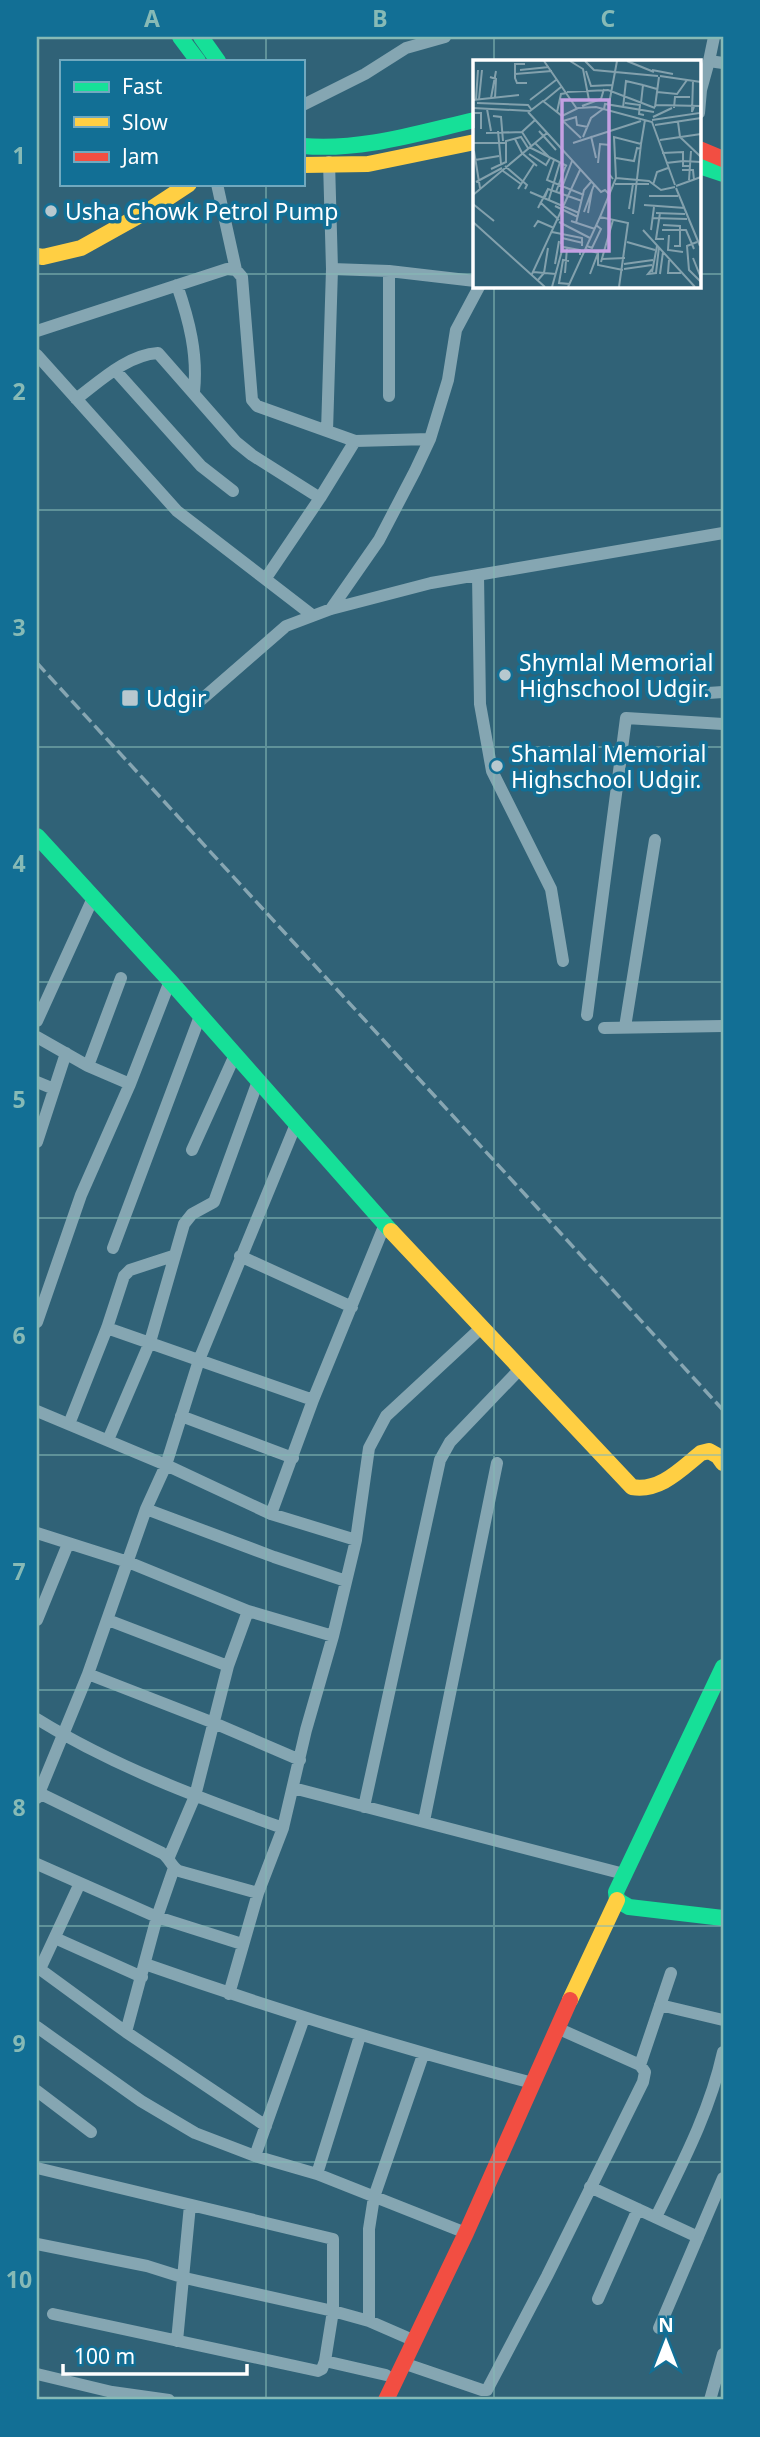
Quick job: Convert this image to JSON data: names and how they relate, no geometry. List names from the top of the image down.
{
  "places": {
    "other": ["Usha Chowk Petrol Pump", "Shymlal Memorial Highschool Udgir.", "Shamlal Memorial Highschool Udgir."],
    "transit": ["Udgir"]
  },
  "legend": ["Fast", "Slow", "Jam"],
  "scale_bar": "100 m",
  "north": "top",
  "grid": {
    "columns": ["A", "B", "C"],
    "rows": [
      "1",
      "2",
      "3",
      "4",
      "5",
      "6",
      "7",
      "8",
      "9",
      "10"
    ]
  }
}
